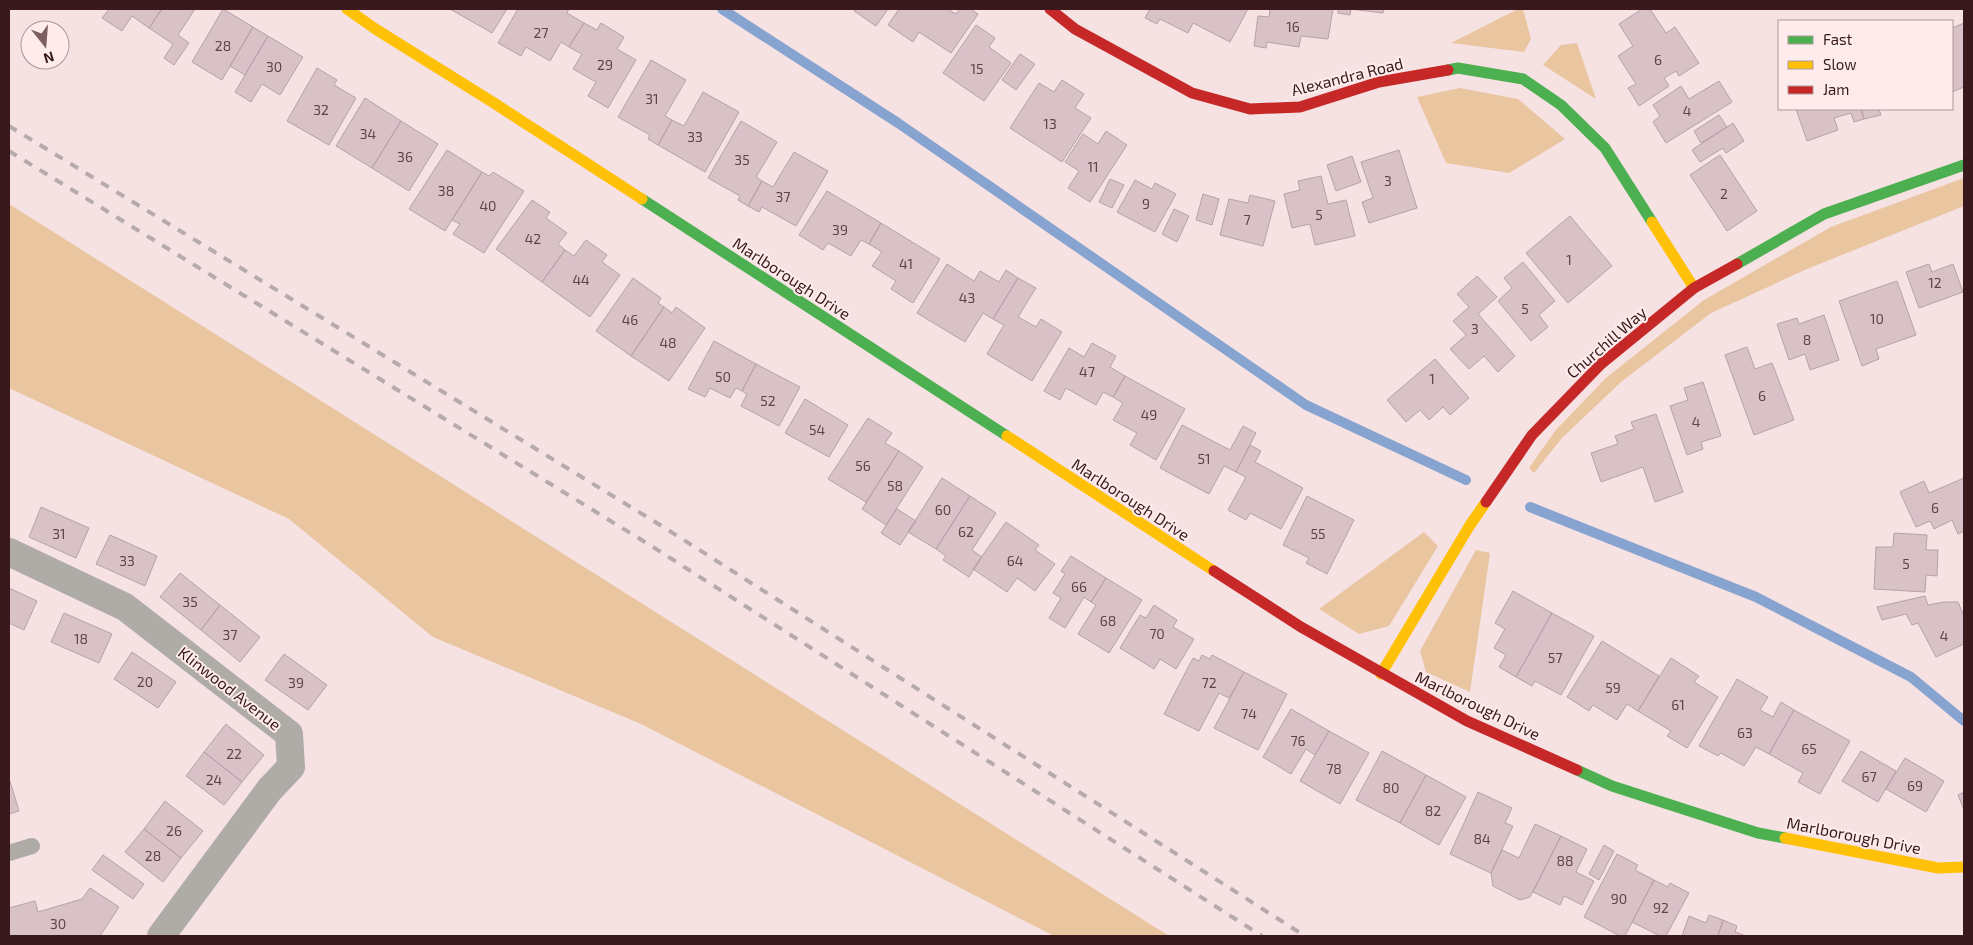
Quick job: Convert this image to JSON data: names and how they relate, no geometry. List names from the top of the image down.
{
  "streets": {
    "street": [
      "Alexandra Road",
      "Marlborough Drive",
      "Churchill Way",
      "Klinwood Avenue"
    ]
  },
  "crossings": [
    ["Alexandra Road", "Churchill Way"],
    ["Marlborough Drive", "Churchill Way"]
  ],
  "house_numbers": [
    "16",
    "27",
    "28",
    "6",
    "29",
    "30",
    "15",
    "31",
    "32",
    "4",
    "13",
    "34",
    "33",
    "36",
    "35",
    "11",
    "3",
    "38",
    "2",
    "37",
    "9",
    "40",
    "5",
    "7",
    "39",
    "42",
    "1",
    "41",
    "44",
    "12",
    "43",
    "5",
    "10",
    "46",
    "3",
    "8",
    "48",
    "47",
    "50",
    "1",
    "6",
    "52",
    "49",
    "4",
    "54",
    "51",
    "56",
    "58",
    "6",
    "60",
    "62",
    "31",
    "55",
    "33",
    "64",
    "5",
    "66",
    "35",
    "68",
    "70",
    "37",
    "4",
    "18",
    "57",
    "20",
    "39",
    "72",
    "59",
    "61",
    "74",
    "63",
    "76",
    "65",
    "22",
    "78",
    "67",
    "24",
    "69",
    "80",
    "82",
    "26",
    "84",
    "28",
    "88",
    "90",
    "92",
    "30"
  ],
  "legend": ["Fast", "Slow", "Jam"],
  "north": "bottom"
}
